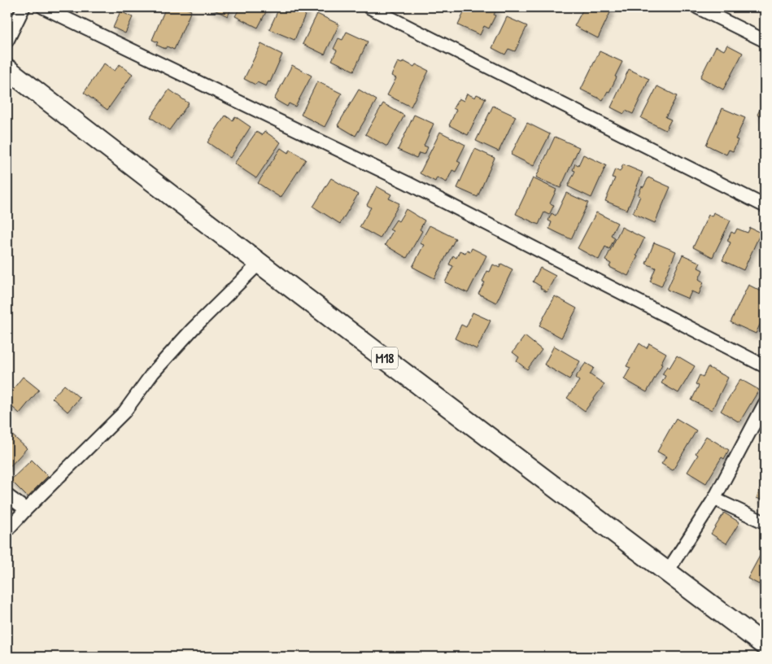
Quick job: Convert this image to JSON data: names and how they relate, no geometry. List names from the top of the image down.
{
  "streets": {
    "main road": ["M18"]
  }
}
